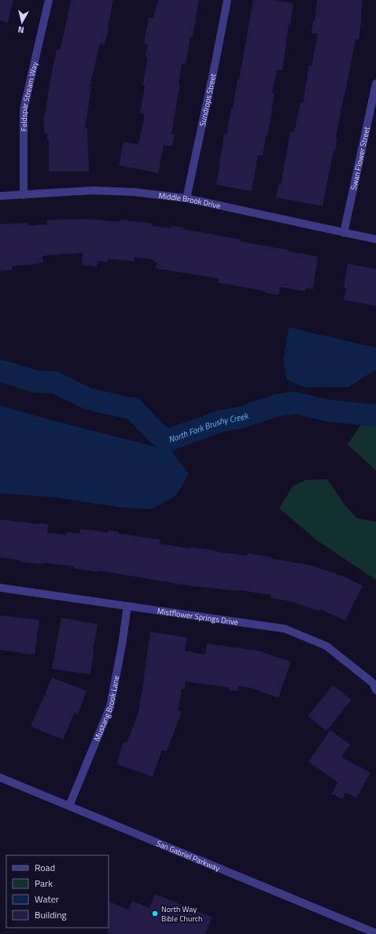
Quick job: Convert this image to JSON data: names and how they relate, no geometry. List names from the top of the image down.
{
  "streets": {
    "street": [
      "Feldspar Stream Way",
      "Sundrops Street",
      "Swan Flower Street",
      "Middle Brook Drive",
      "Mistflower Springs Drive",
      "Mustang Brook Lane",
      "San Gabriel Parkway"
    ]
  },
  "crossings": [
    ["Feldspar Stream Way", "Middle Brook Drive"],
    ["Sundrops Street", "Middle Brook Drive"],
    ["Swan Flower Street", "Middle Brook Drive"],
    ["Mistflower Springs Drive", "Mustang Brook Lane"],
    ["Mustang Brook Lane", "San Gabriel Parkway"]
  ],
  "water": ["North Fork Brushy Creek"],
  "places": ["North Way Bible Church"],
  "legend": [
    "Road",
    "Park",
    "Water",
    "Building"
  ],
  "north": "bottom"
}
